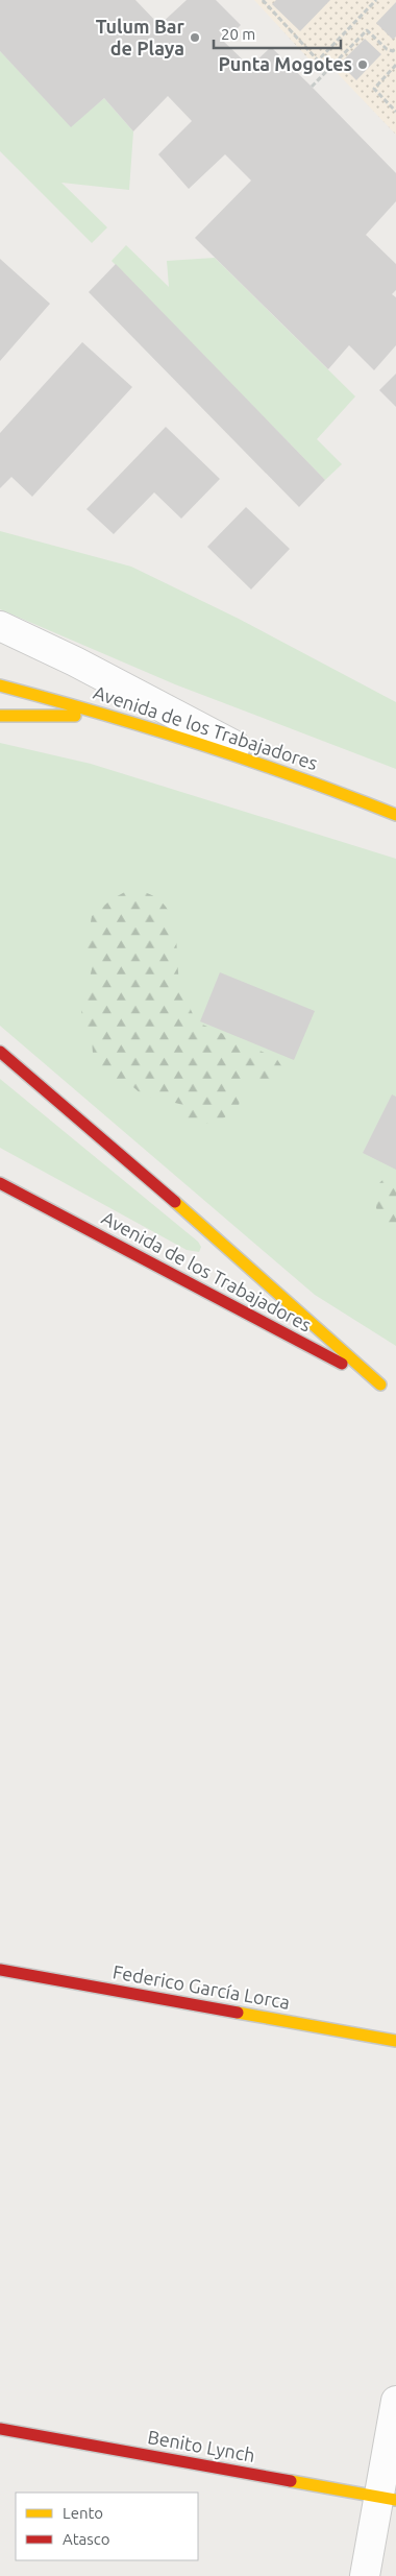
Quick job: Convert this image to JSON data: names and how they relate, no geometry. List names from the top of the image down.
{
  "streets": {
    "main road": ["Avenida de los Trabajadores", "Federico García Lorca", "Benito Lynch"]
  },
  "places": ["Tulum Bar de Playa", "Punta Mogotes"],
  "legend": ["Lento", "Atasco"],
  "scale_bar": "20 m"
}
